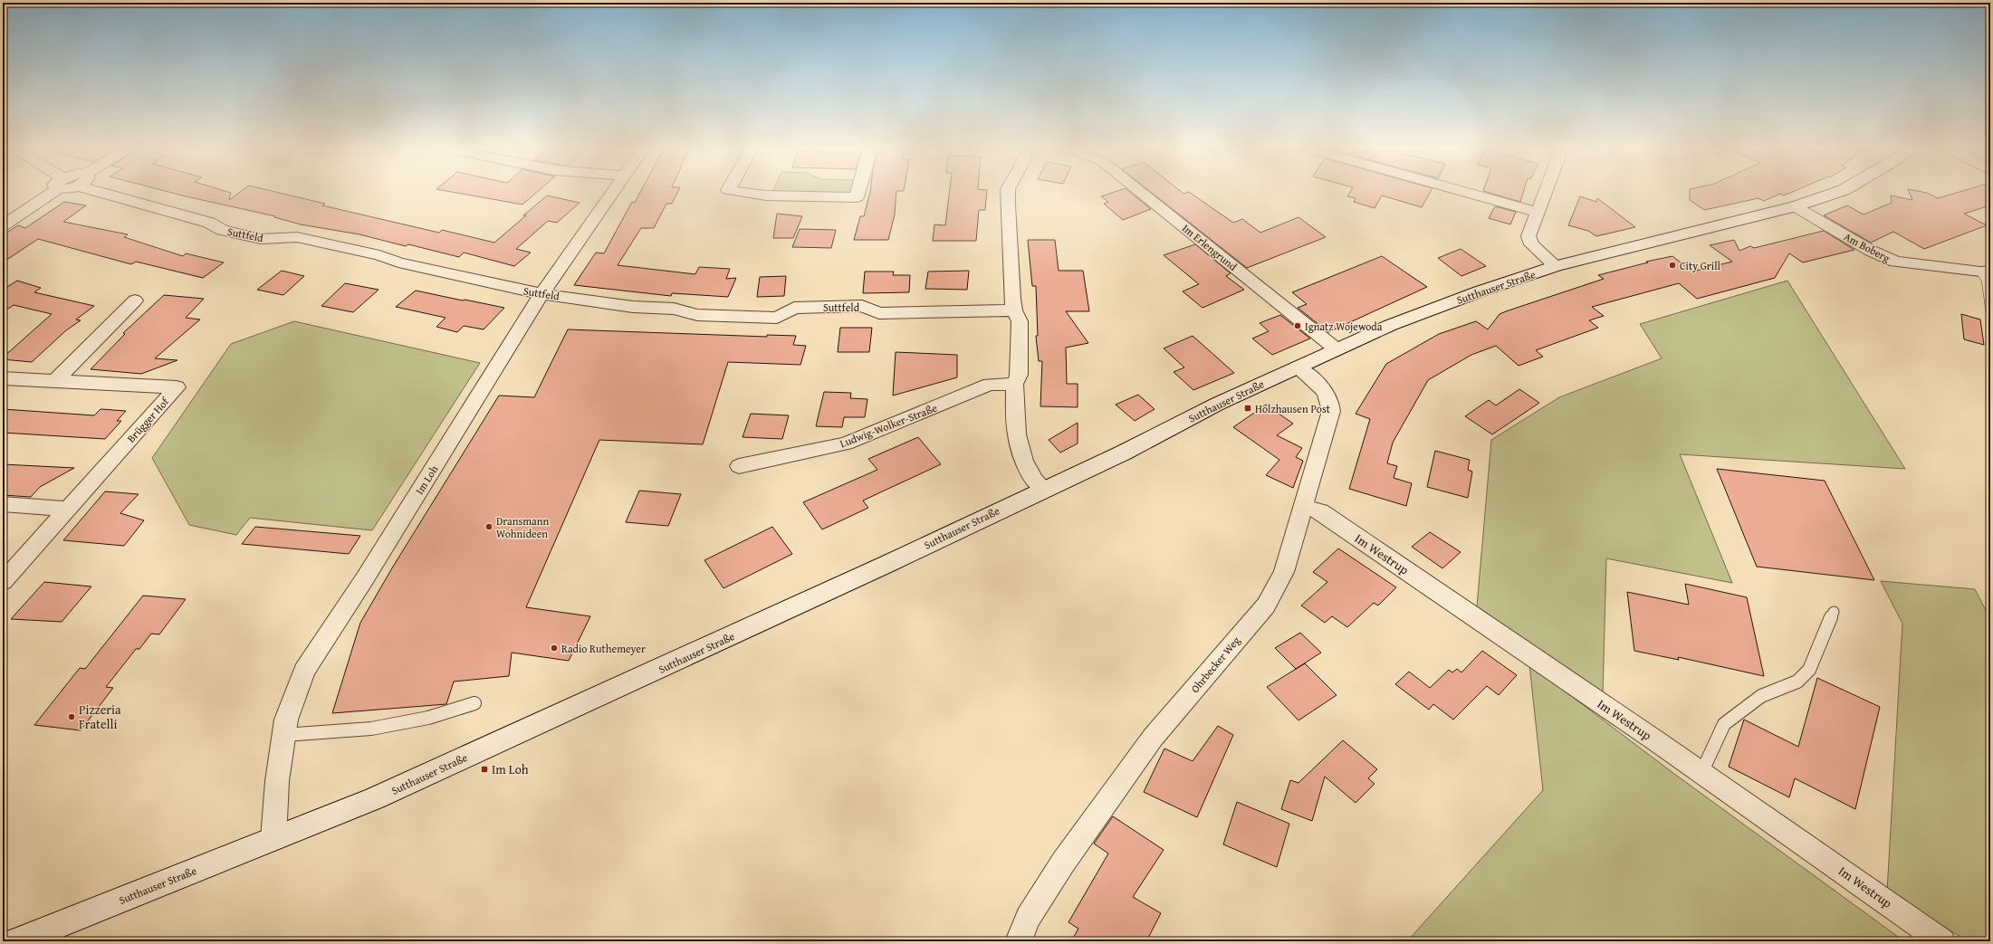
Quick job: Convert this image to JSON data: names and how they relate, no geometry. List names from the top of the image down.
{
  "streets": {
    "street": [
      "Suttfeld",
      "Im Erlengrund",
      "Am Boberg",
      "Sutthauser Straße",
      "Brügger Hof",
      "Ludwig-Wolker-Straße",
      "Im Loh",
      "Im Westrup",
      "Ohrbecker Weg"
    ]
  },
  "crossings": [
    ["Suttfeld", "Im Loh"],
    ["Im Erlengrund", "Sutthauser Straße"],
    ["Am Boberg", "Sutthauser Straße"],
    ["Sutthauser Straße", "Im Loh"],
    ["Sutthauser Straße", "Ohrbecker Weg"],
    ["Im Westrup", "Ohrbecker Weg"]
  ],
  "places": {
    "other": [
      "City Grill",
      "Ignatz Wojewoda",
      "Dransmann Wohnideen",
      "Radio Ruthemeyer",
      "Pizzeria Fratelli"
    ],
    "transit": ["Holzhausen Post", "Im Loh"]
  }
}
